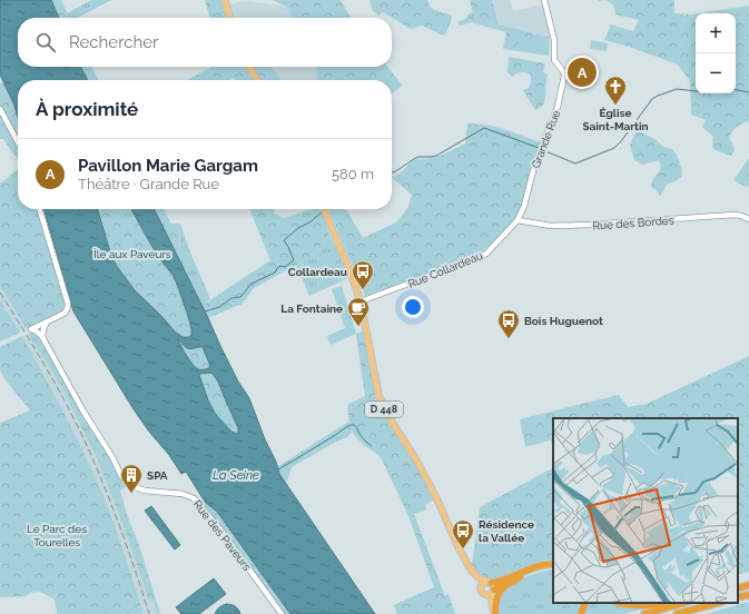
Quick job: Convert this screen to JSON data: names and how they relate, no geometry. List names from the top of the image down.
{
  "streets": {
    "main road": ["D 448"],
    "street": [
      "Grande Rue",
      "Rue des Bordes",
      "Rue Collardeau",
      "Rue des Paveurs"
    ]
  },
  "crossings": [
    ["Grande Rue", "Rue des Bordes"],
    ["Grande Rue", "Rue Collardeau"],
    ["Rue des Bordes", "Rue Collardeau"],
    ["Rue Collardeau", "D 448"]
  ],
  "water": ["La Seine"],
  "parks": ["Île aux Paveurs", "Le Parc des Tourelles"],
  "places": {
    "church": ["Église Saint-Martin"],
    "bus stop": ["Collardeau", "Bois Huguenot", "Résidence la Vallée"],
    "cafe": ["La Fontaine"],
    "building": ["SPA"]
  },
  "page": {
    "map_buttons": ["+", "−"],
    "search": "Rechercher",
    "pins": "A",
    "heading": "À proximité",
    "list": [
      {
        "mark": "A",
        "name": "Pavillon Marie Gargam",
        "note": "Théâtre · Grande Rue",
        "value": "580 m"
      }
    ]
  }
}
